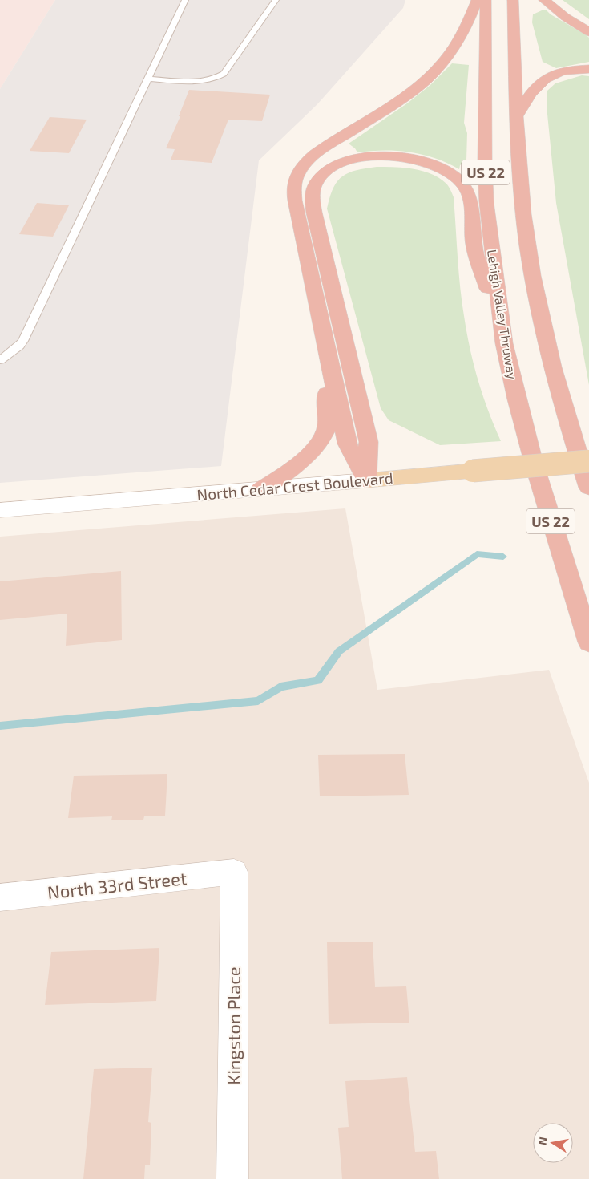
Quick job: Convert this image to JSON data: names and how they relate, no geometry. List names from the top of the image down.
{
  "streets": {
    "highway": ["US 22", "Lehigh Valley Thruway"],
    "main road": ["North Cedar Crest Boulevard"],
    "street": ["North 33rd Street", "Kingston Place"]
  },
  "crossings": [
    ["North 33rd Street", "Kingston Place"]
  ],
  "north": "left"
}
